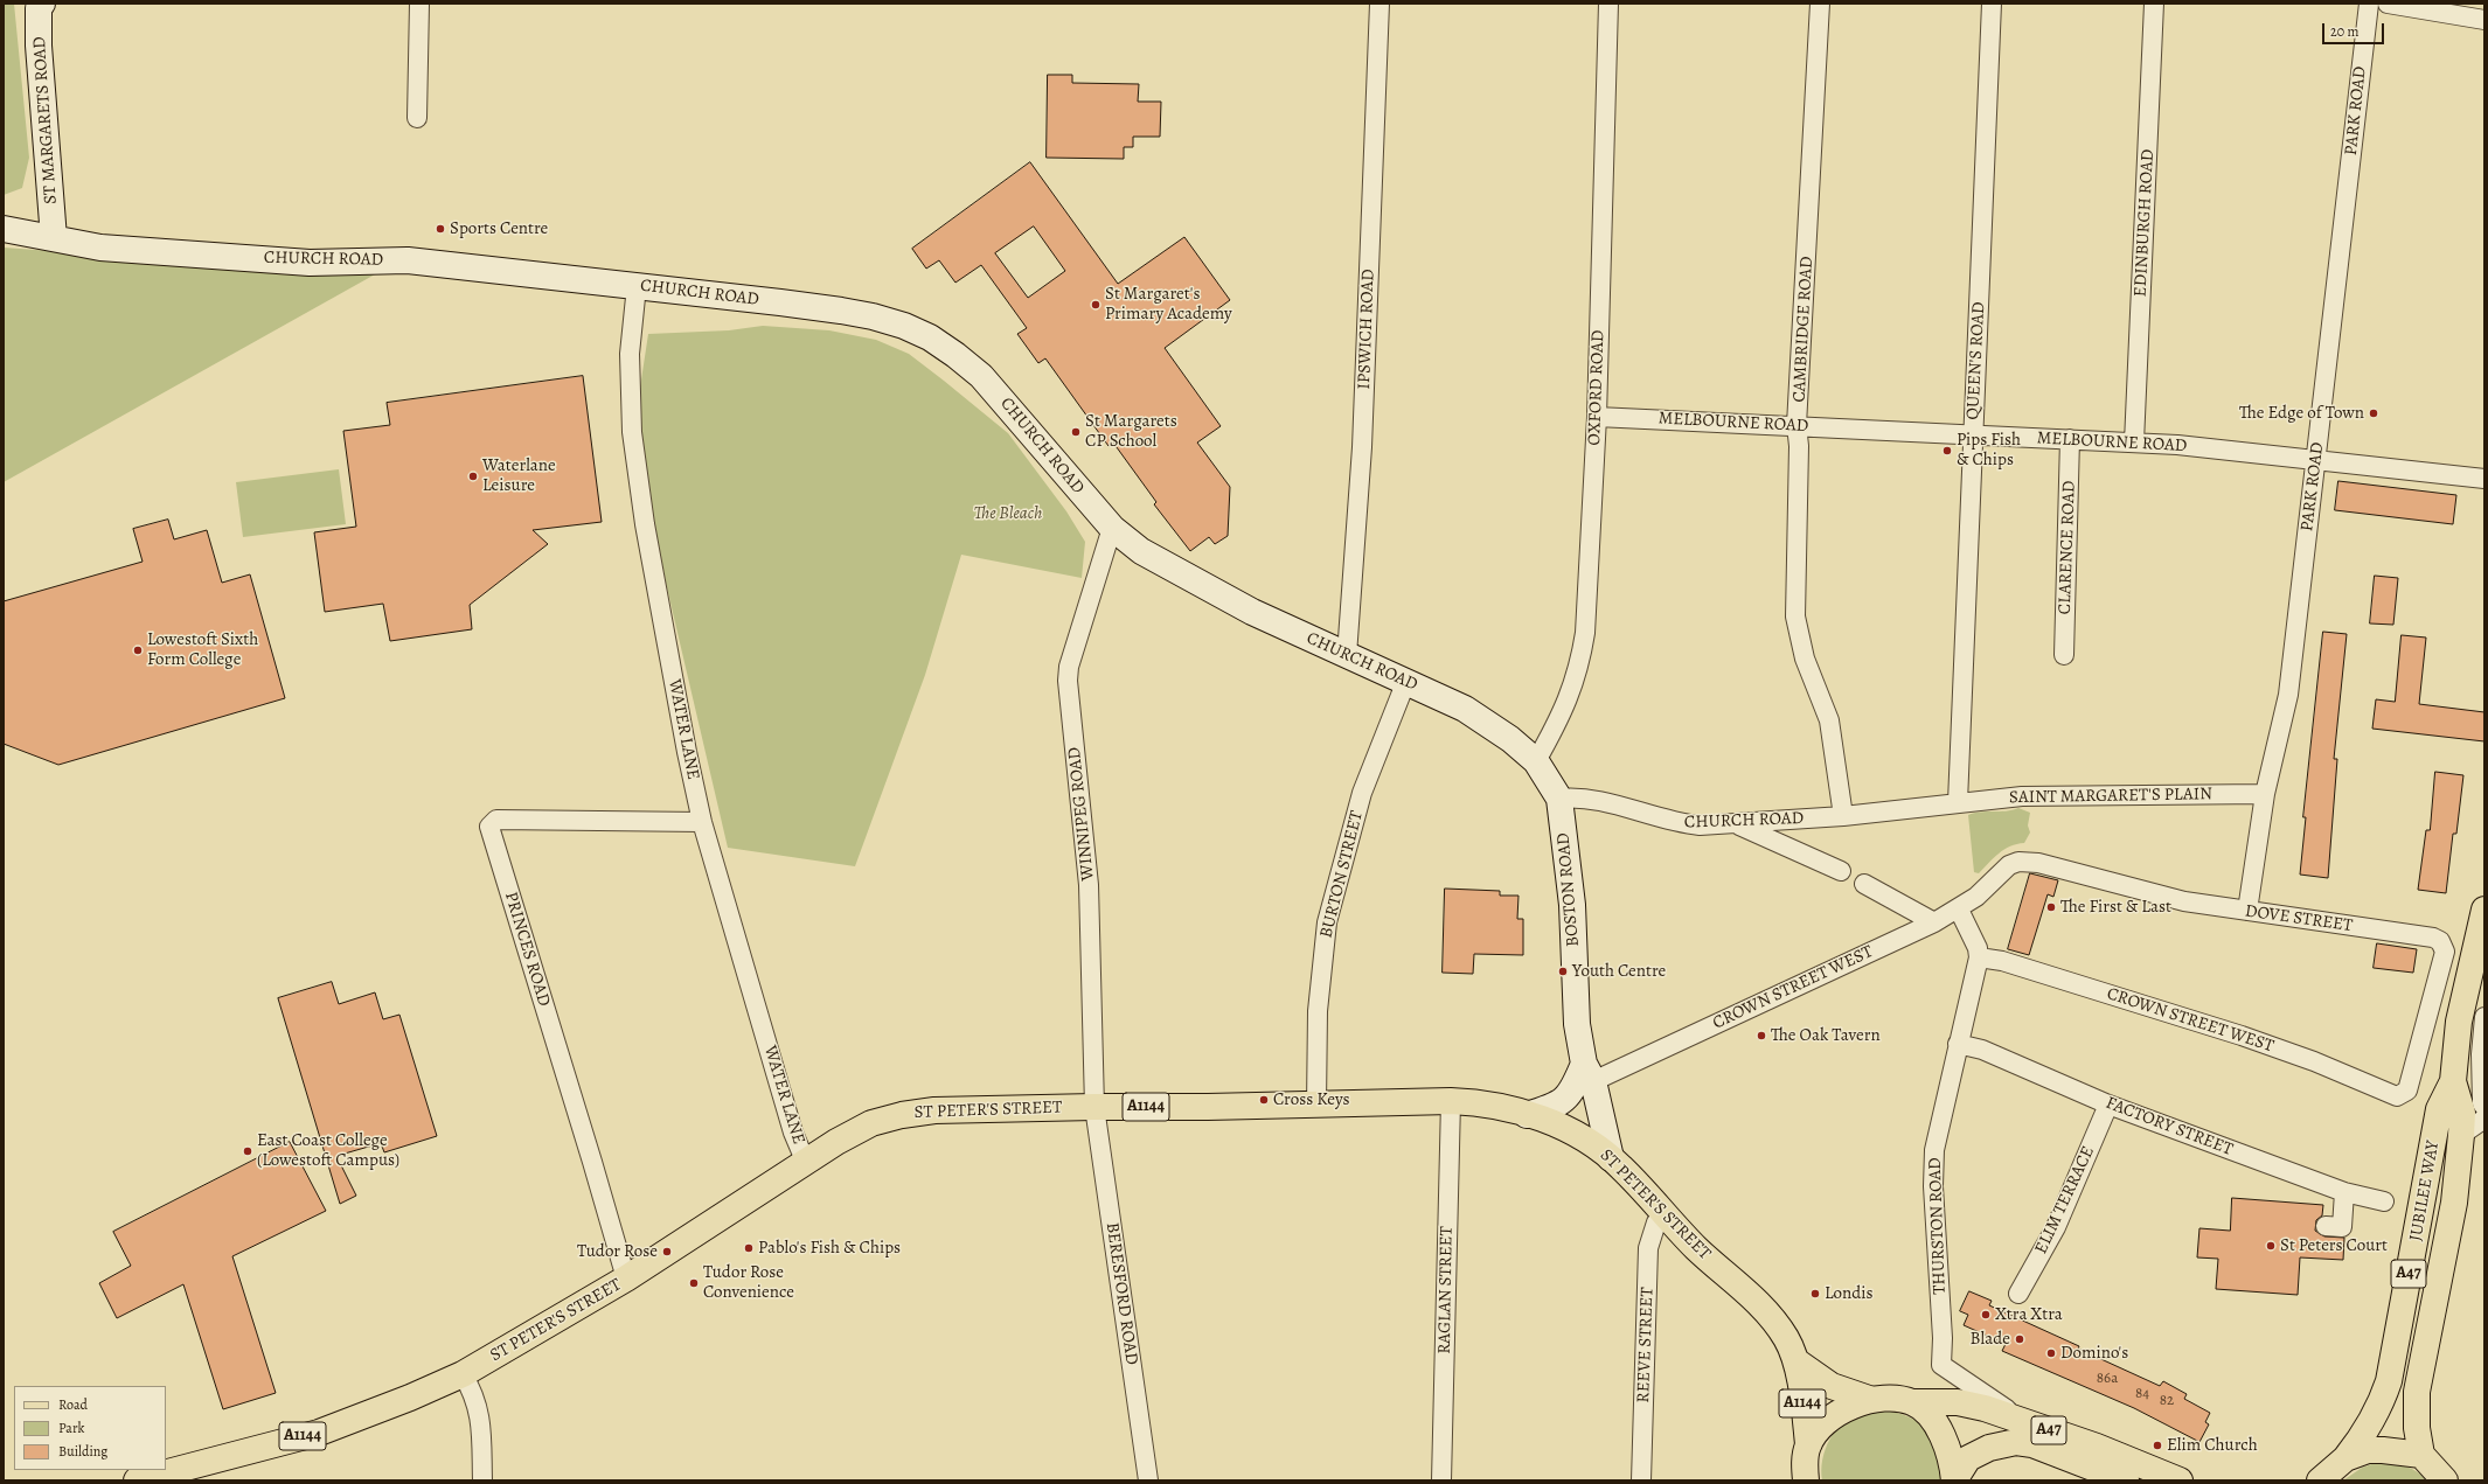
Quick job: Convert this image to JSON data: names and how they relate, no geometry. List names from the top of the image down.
{
  "streets": {
    "main road": [
      "ST MARGARETS ROAD",
      "CHURCH ROAD",
      "BOSTON ROAD",
      "A1144",
      "ST PETER'S STREET",
      "JUBILEE WAY",
      "A47"
    ],
    "street": [
      "PARK ROAD",
      "EDINBURGH ROAD",
      "IPSWICH ROAD",
      "CAMBRIDGE ROAD",
      "QUEEN'S ROAD",
      "OXFORD ROAD",
      "MELBOURNE ROAD",
      "CLARENCE ROAD",
      "WATER LANE",
      "SAINT MARGARET'S PLAIN",
      "WINNIPEG ROAD",
      "BURTON STREET",
      "DOVE STREET",
      "PRINCES ROAD",
      "CROWN STREET WEST",
      "FACTORY STREET",
      "ELIM TERRACE",
      "THURSTON ROAD",
      "RAGLAN STREET",
      "BERESFORD ROAD",
      "REEVE STREET"
    ]
  },
  "crossings": [
    ["PARK ROAD", "MELBOURNE ROAD"],
    ["PARK ROAD", "SAINT MARGARET'S PLAIN"],
    ["PARK ROAD", "DOVE STREET"],
    ["ST MARGARETS ROAD", "CHURCH ROAD"],
    ["EDINBURGH ROAD", "MELBOURNE ROAD"],
    ["CHURCH ROAD", "IPSWICH ROAD"],
    ["CHURCH ROAD", "CAMBRIDGE ROAD"],
    ["CHURCH ROAD", "QUEEN'S ROAD"],
    ["CHURCH ROAD", "OXFORD ROAD"],
    ["CHURCH ROAD", "WATER LANE"],
    ["CHURCH ROAD", "SAINT MARGARET'S PLAIN"],
    ["CHURCH ROAD", "WINNIPEG ROAD"],
    ["CHURCH ROAD", "BURTON STREET"],
    ["CHURCH ROAD", "BOSTON ROAD"],
    ["CAMBRIDGE ROAD", "MELBOURNE ROAD"],
    ["QUEEN'S ROAD", "MELBOURNE ROAD"],
    ["QUEEN'S ROAD", "SAINT MARGARET'S PLAIN"],
    ["OXFORD ROAD", "MELBOURNE ROAD"],
    ["MELBOURNE ROAD", "CLARENCE ROAD"],
    ["WATER LANE", "PRINCES ROAD"],
    ["WATER LANE", "ST PETER'S STREET"],
    ["WINNIPEG ROAD", "ST PETER'S STREET"],
    ["WINNIPEG ROAD", "BERESFORD ROAD"],
    ["BURTON STREET", "ST PETER'S STREET"],
    ["BOSTON ROAD", "CROWN STREET WEST"],
    ["BOSTON ROAD", "ST PETER'S STREET"],
    ["DOVE STREET", "CROWN STREET WEST"],
    ["PRINCES ROAD", "ST PETER'S STREET"],
    ["CROWN STREET WEST", "THURSTON ROAD"],
    ["A1144", "ST PETER'S STREET"],
    ["ST PETER'S STREET", "RAGLAN STREET"],
    ["ST PETER'S STREET", "BERESFORD ROAD"],
    ["ST PETER'S STREET", "REEVE STREET"],
    ["FACTORY STREET", "ELIM TERRACE"],
    ["FACTORY STREET", "THURSTON ROAD"],
    ["THURSTON ROAD", "A47"]
  ],
  "parks": ["The Bleach"],
  "places": [
    "Sports Centre",
    "St Margaret's Primary Academy",
    "The Edge of Town",
    "St Margarets CP School",
    "Pips Fish & Chips",
    "Waterlane Leisure",
    "Lowestoft Sixth Form College",
    "The First & Last",
    "Youth Centre",
    "The Oak Tavern",
    "Cross Keys",
    "East Coast College (Lowestoft Campus)",
    "St Peters Court",
    "Pablo's Fish & Chips",
    "Tudor Rose",
    "Tudor Rose Convenience",
    "Londis",
    "Xtra Xtra",
    "Blade",
    "Domino's",
    "Elim Church"
  ],
  "house_numbers": ["86a", "84", "82"],
  "legend": ["Road", "Park", "Building"],
  "scale_bar": "20 m"
}
